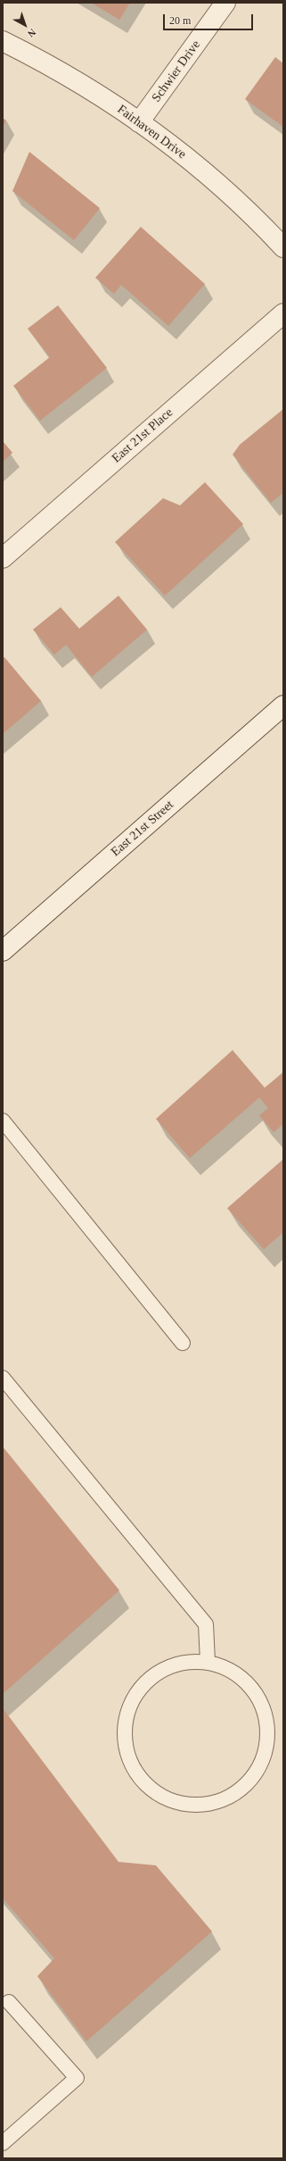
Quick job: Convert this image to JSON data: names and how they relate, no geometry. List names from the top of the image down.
{
  "streets": {
    "street": [
      "Schwier Drive",
      "Fairhaven Drive",
      "East 21st Place",
      "East 21st Street"
    ]
  },
  "crossings": [
    ["Schwier Drive", "Fairhaven Drive"]
  ],
  "scale_bar": "20 m",
  "north": "bottom right"
}
